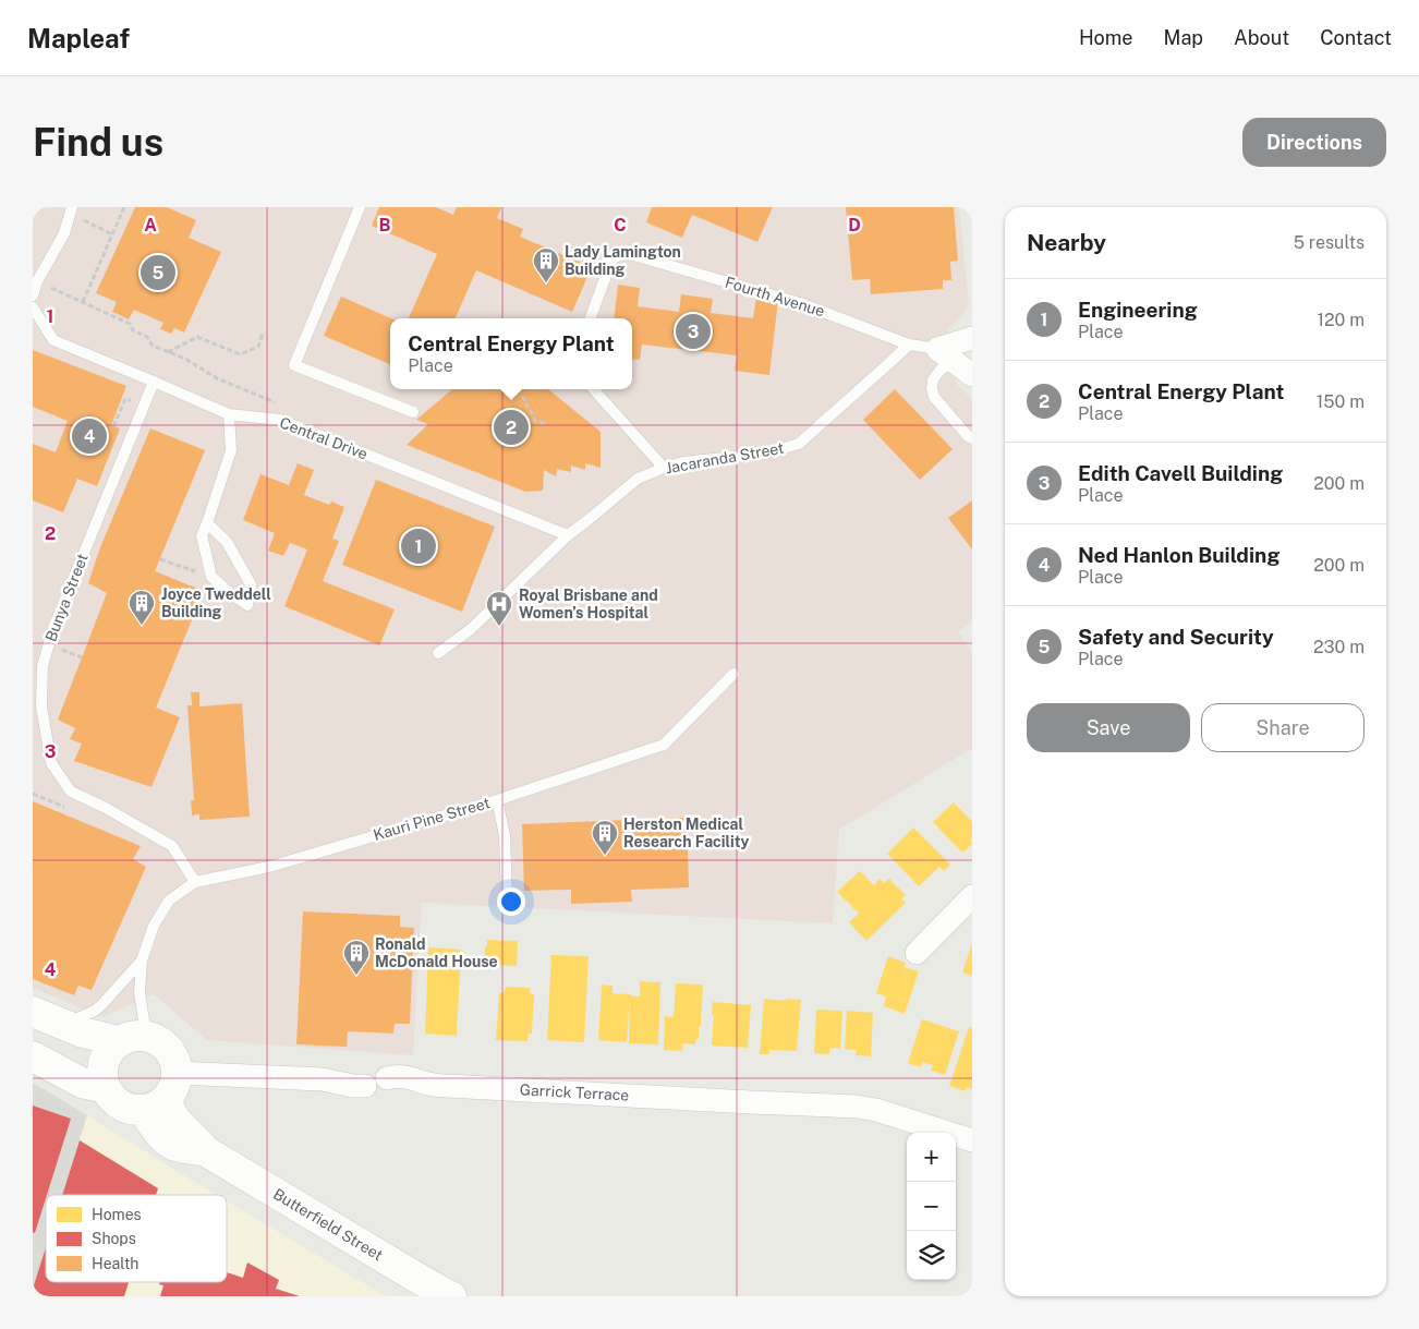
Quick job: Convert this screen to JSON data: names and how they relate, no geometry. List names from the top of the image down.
{
  "streets": {
    "street": ["Fourth Avenue", "Garrick Terrace", "Butterfield Street"],
    "lane": [
      "Central Drive",
      "Jacaranda Street",
      "Bunya Street",
      "Kauri Pine Street"
    ]
  },
  "crossings": [
    ["Fourth Avenue", "Jacaranda Street"],
    ["Central Drive", "Jacaranda Street"],
    ["Central Drive", "Bunya Street"],
    ["Bunya Street", "Kauri Pine Street"],
    ["Garrick Terrace", "Butterfield Street"]
  ],
  "places": {
    "building": [
      "Lady Lamington Building",
      "Joyce Tweddell Building",
      "Herston Medical Research Facility",
      "Ronald McDonald House"
    ],
    "hospital": ["Royal Brisbane and Women’s Hospital"]
  },
  "legend": ["Homes", "Shops", "Health"],
  "page": {
    "header": "Mapleaf",
    "nav": [
      "Home",
      "Map",
      "About",
      "Contact"
    ],
    "buttons": [
      "Directions",
      ["Save", "Share"]
    ],
    "title": "Find us",
    "heading": ["Nearby", "5 results"],
    "pins": [
      "5",
      "3",
      "2",
      "4",
      "1"
    ],
    "list": [
      {
        "mark": "1",
        "name": "Engineering",
        "note": "Place",
        "value": "120 m"
      },
      {
        "mark": "2",
        "name": "Central Energy Plant",
        "note": "Place",
        "value": "150 m"
      },
      {
        "mark": "3",
        "name": "Edith Cavell Building",
        "note": "Place",
        "value": "200 m"
      },
      {
        "mark": "4",
        "name": "Ned Hanlon Building",
        "note": "Place",
        "value": "200 m"
      },
      {
        "mark": "5",
        "name": "Safety and Security",
        "note": "Place",
        "value": "230 m"
      }
    ],
    "popup": ["Central Energy Plant", "Place"],
    "map_buttons": ["+", "−"]
  },
  "grid": {
    "columns": [
      "A",
      "B",
      "C",
      "D"
    ],
    "rows": [
      "1",
      "2",
      "3",
      "4"
    ]
  }
}
